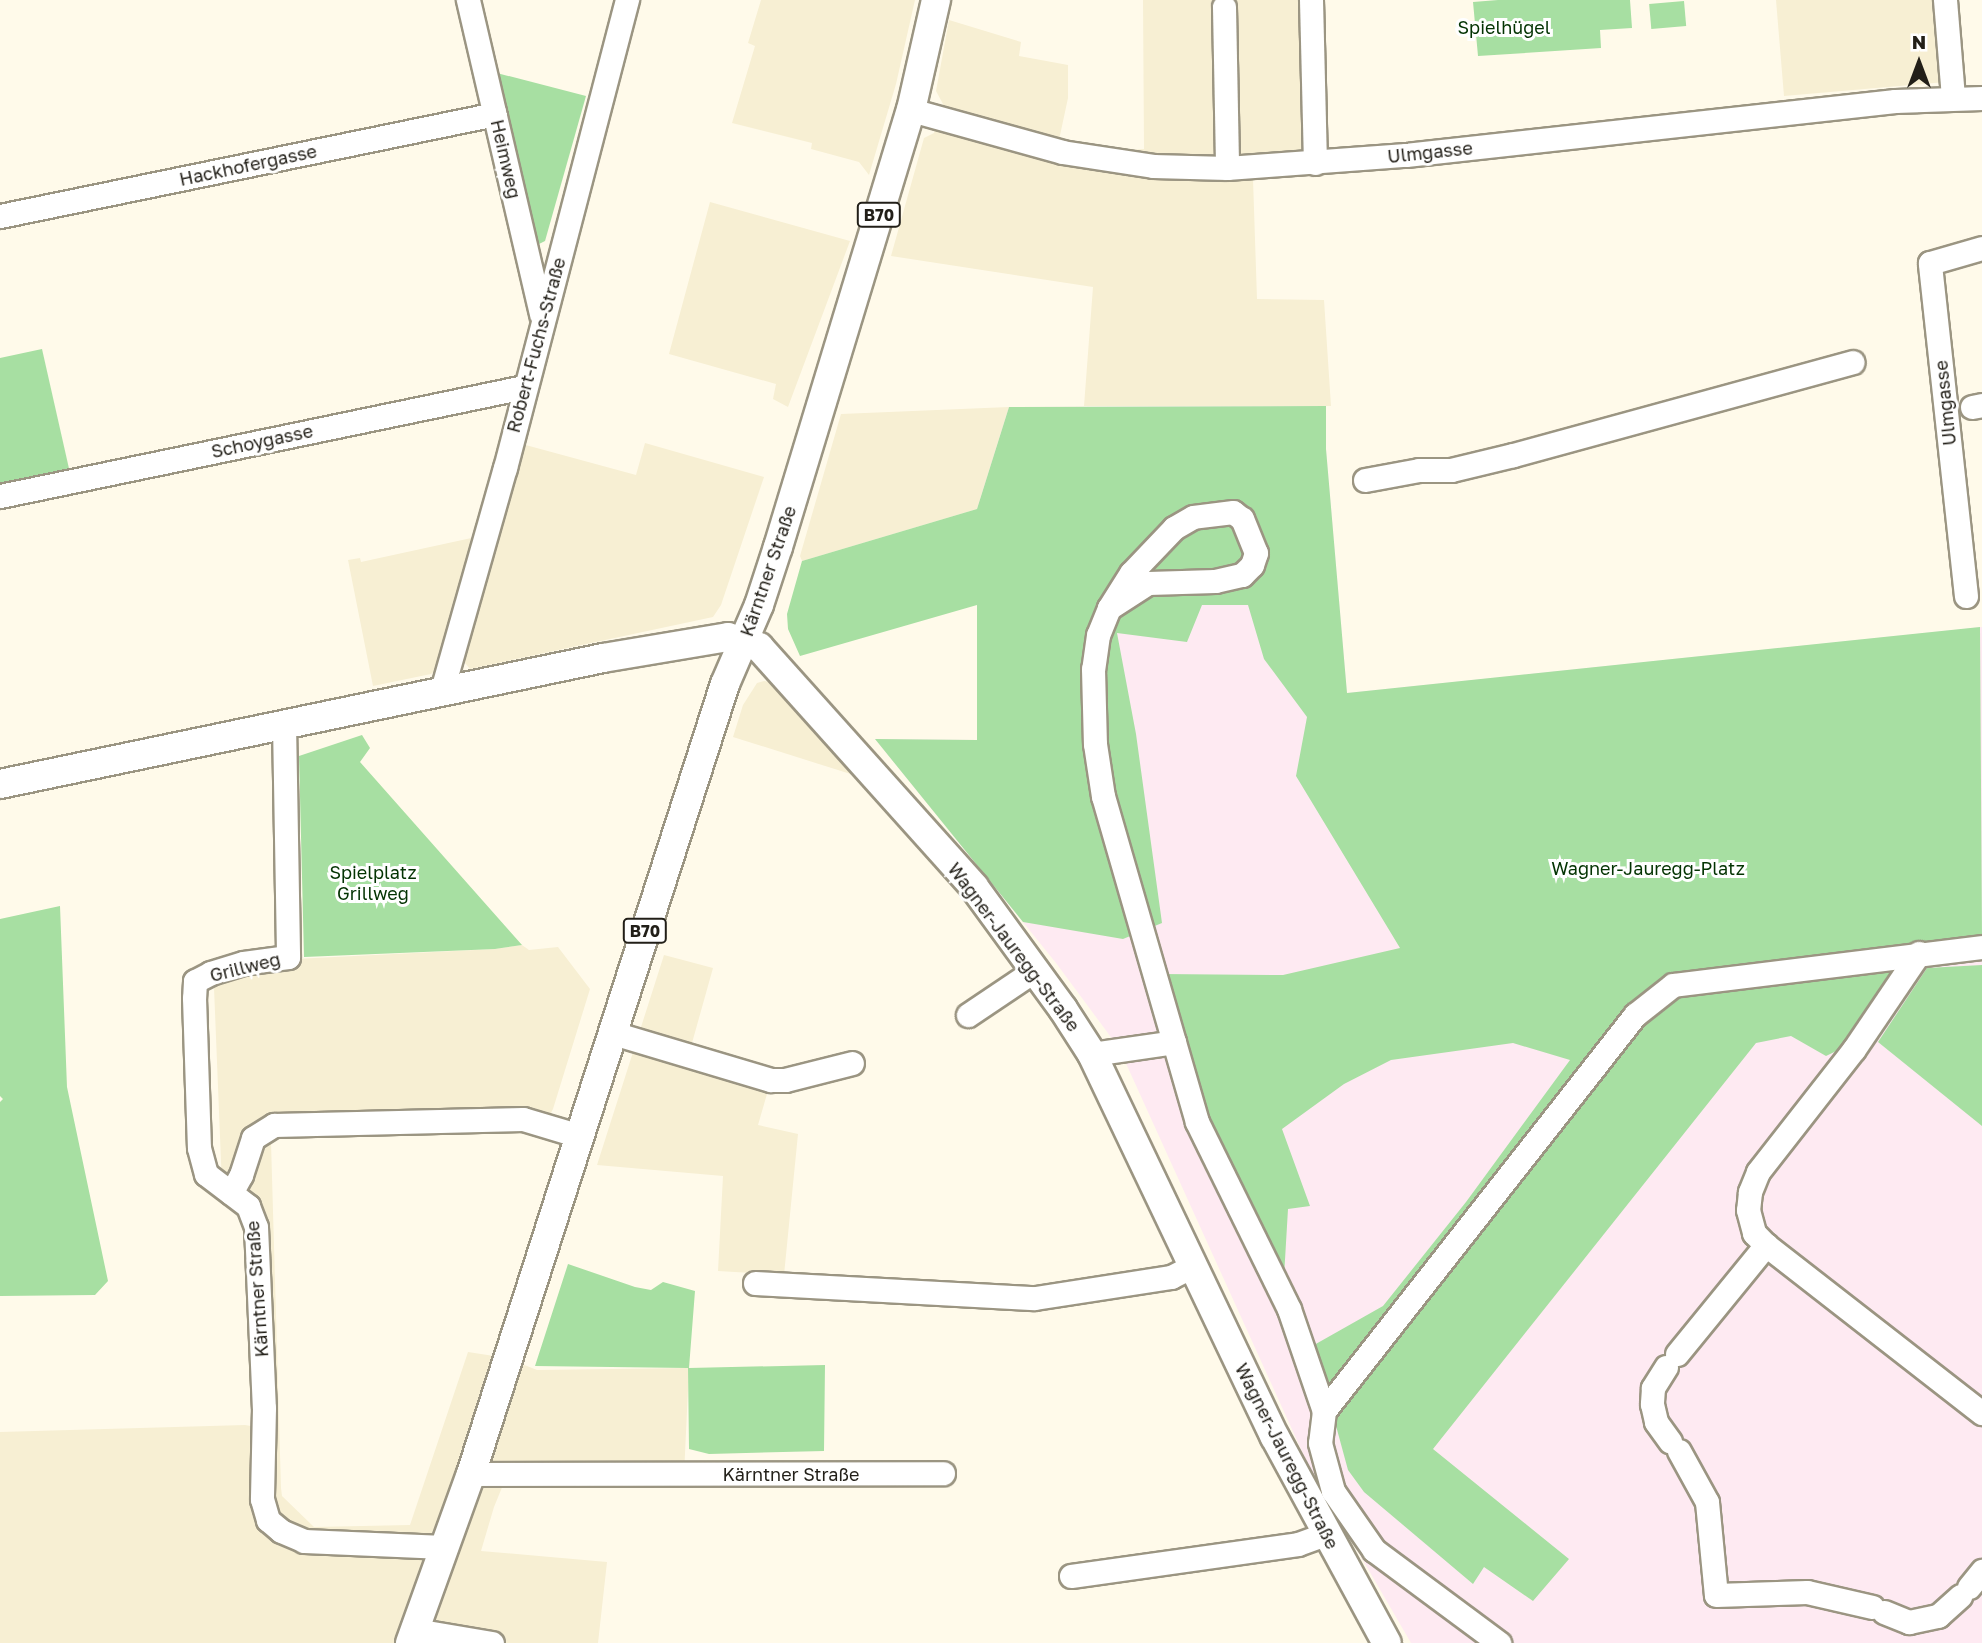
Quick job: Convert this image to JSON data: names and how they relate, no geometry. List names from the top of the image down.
{
  "streets": {
    "main road": ["B70", "Kärntner Straße", "Wagner-Jauregg-Straße"],
    "street": [
      "Ulmgasse",
      "Heimweg",
      "Hackhofergasse",
      "Robert-Fuchs-Straße",
      "Schoygasse",
      "Grillweg"
    ]
  },
  "crossings": [
    ["Ulmgasse", "Kärntner Straße"],
    ["Heimweg", "Hackhofergasse"],
    ["Heimweg", "Robert-Fuchs-Straße"],
    ["Robert-Fuchs-Straße", "Schoygasse"],
    ["Kärntner Straße", "Wagner-Jauregg-Straße"],
    ["Kärntner Straße", "Grillweg"]
  ],
  "parks": ["Spielhügel", "Wagner-Jauregg-Platz", "Spielplatz Grillweg"],
  "north": "top"
}
